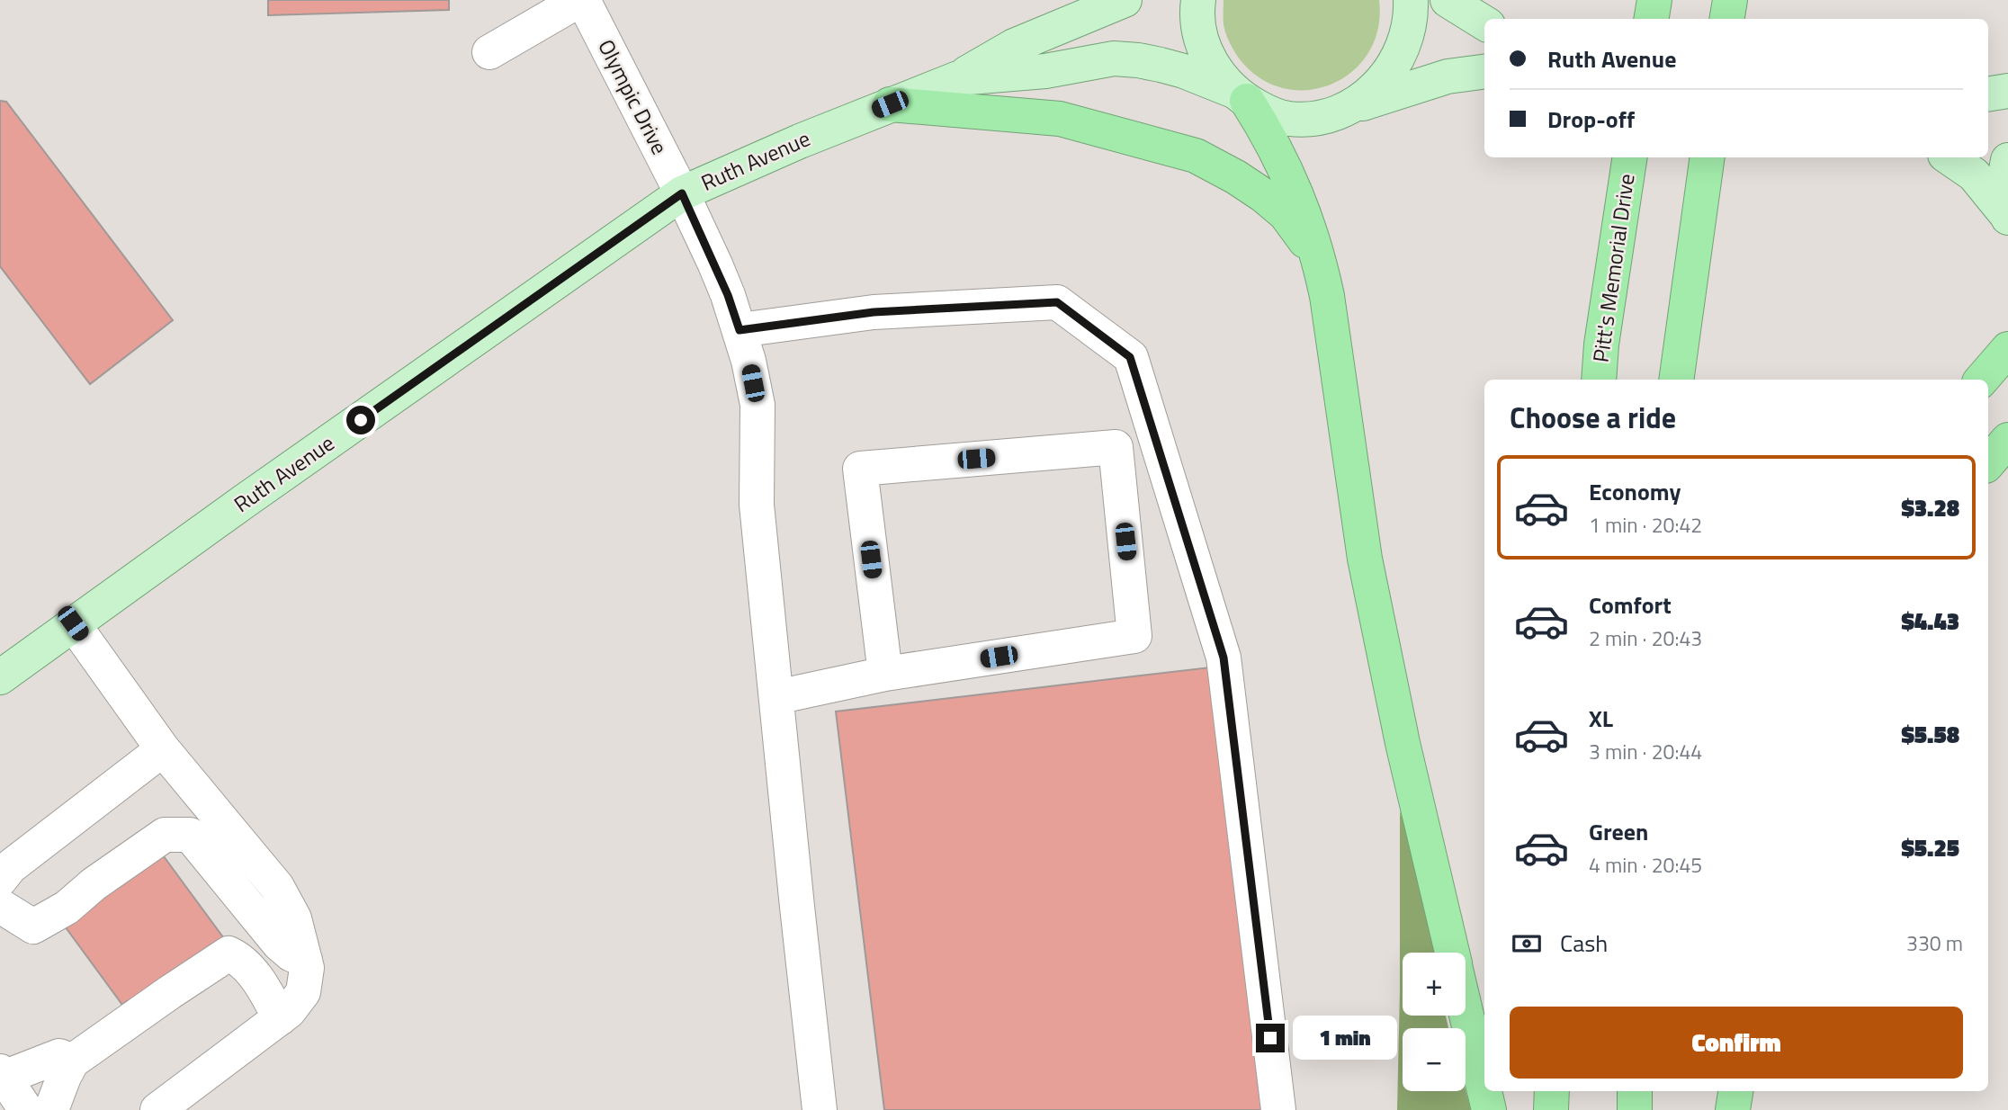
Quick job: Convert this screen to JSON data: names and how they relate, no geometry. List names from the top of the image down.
{
  "streets": {
    "highway": ["Pitt's Memorial Drive"],
    "main road": ["Ruth Avenue"],
    "street": ["Olympic Drive"]
  },
  "crossings": [
    ["Olympic Drive", "Ruth Avenue"]
  ],
  "page": {
    "banner": ["Ruth Avenue", "Drop-off"],
    "heading": "Choose a ride",
    "list": [
      {
        "name": "Economy",
        "note": "1 min · 20:42",
        "value": "$3.28"
      },
      {
        "name": "Comfort",
        "note": "2 min · 20:43",
        "value": "$4.43"
      },
      {
        "name": "XL",
        "note": "3 min · 20:44",
        "value": "$5.58"
      },
      {
        "name": "Green",
        "note": "4 min · 20:45",
        "value": "$5.25"
      }
    ],
    "pay": ["Cash", "330 m"],
    "map_buttons": ["+", "−"],
    "buttons": "Confirm",
    "bubble": "1 min"
  }
}
